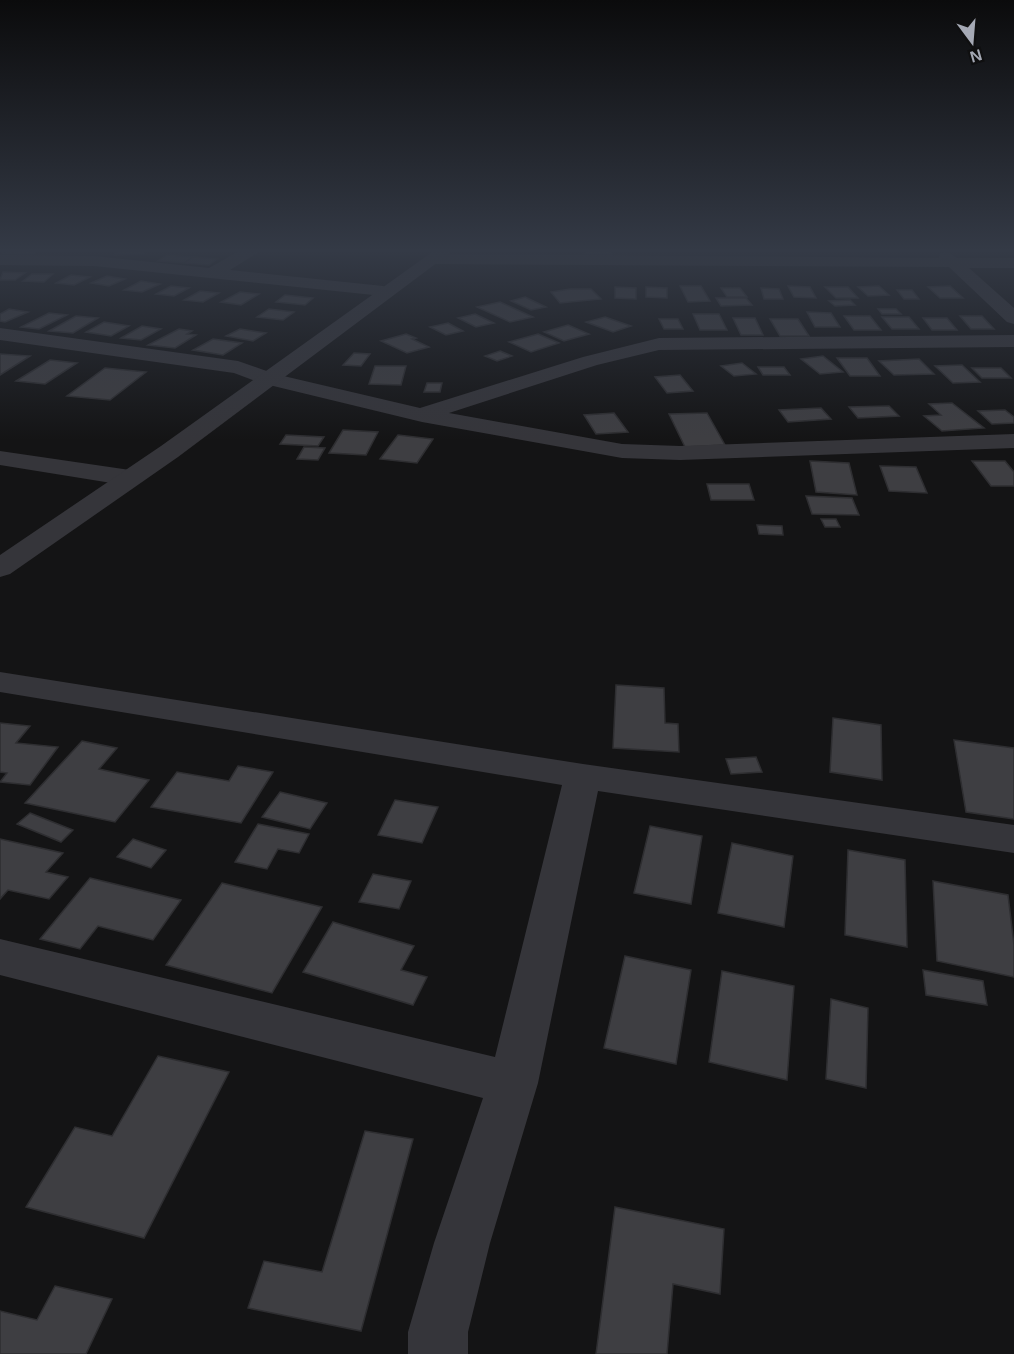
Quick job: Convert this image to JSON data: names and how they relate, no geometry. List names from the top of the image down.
{
  "north": "bottom"
}
